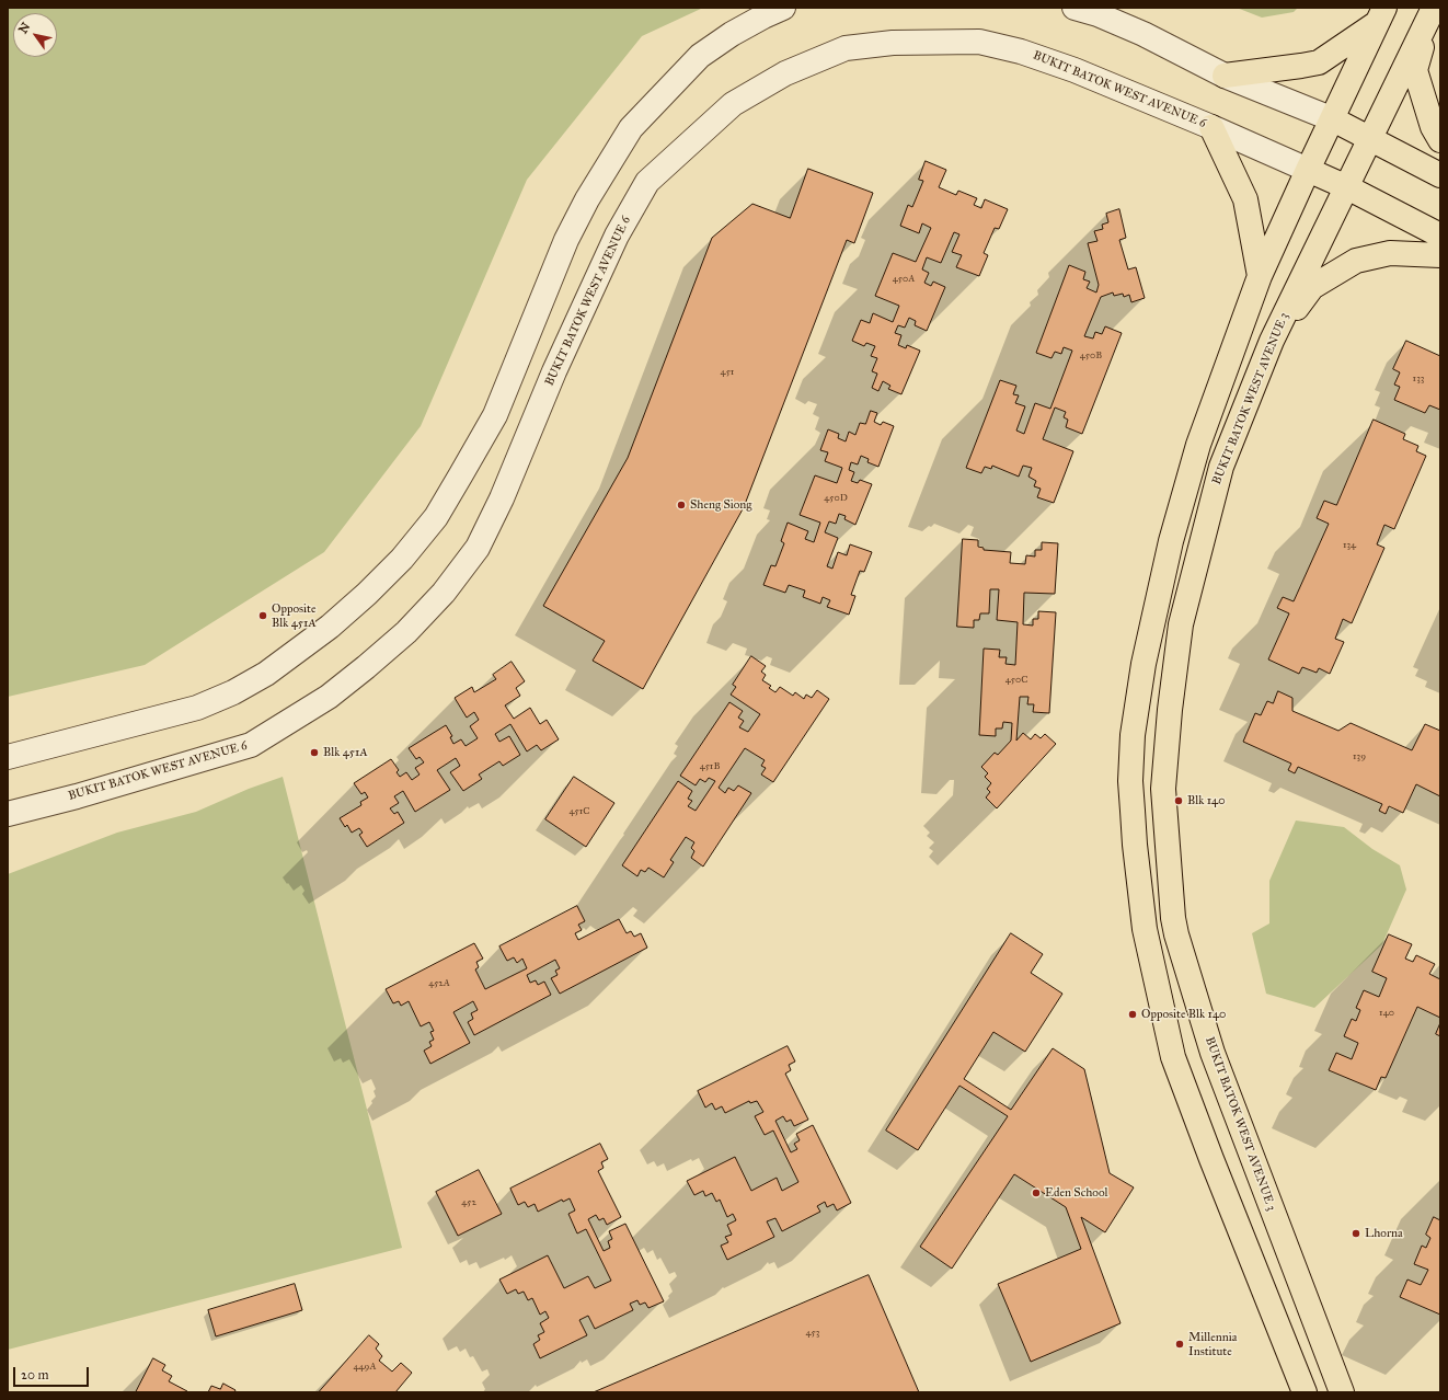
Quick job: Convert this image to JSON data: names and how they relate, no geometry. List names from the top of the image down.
{
  "streets": {
    "main road": ["BUKIT BATOK WEST AVENUE 6", "BUKIT BATOK WEST AVENUE 3"]
  },
  "crossings": [
    ["BUKIT BATOK WEST AVENUE 6", "BUKIT BATOK WEST AVENUE 3"]
  ],
  "places": [
    "Sheng Siong",
    "Opposite Blk 451A",
    "Blk 451A",
    "Blk 140",
    "Opposite Blk 140",
    "Eden School",
    "Lhorna",
    "Millennia Institute"
  ],
  "house_numbers": [
    "450A",
    "450B",
    "451",
    "133",
    "450D",
    "134",
    "450C",
    "139",
    "451B",
    "451C",
    "452A",
    "140",
    "452",
    "453",
    "449A"
  ],
  "scale_bar": "20 m",
  "north": "top left"
}
